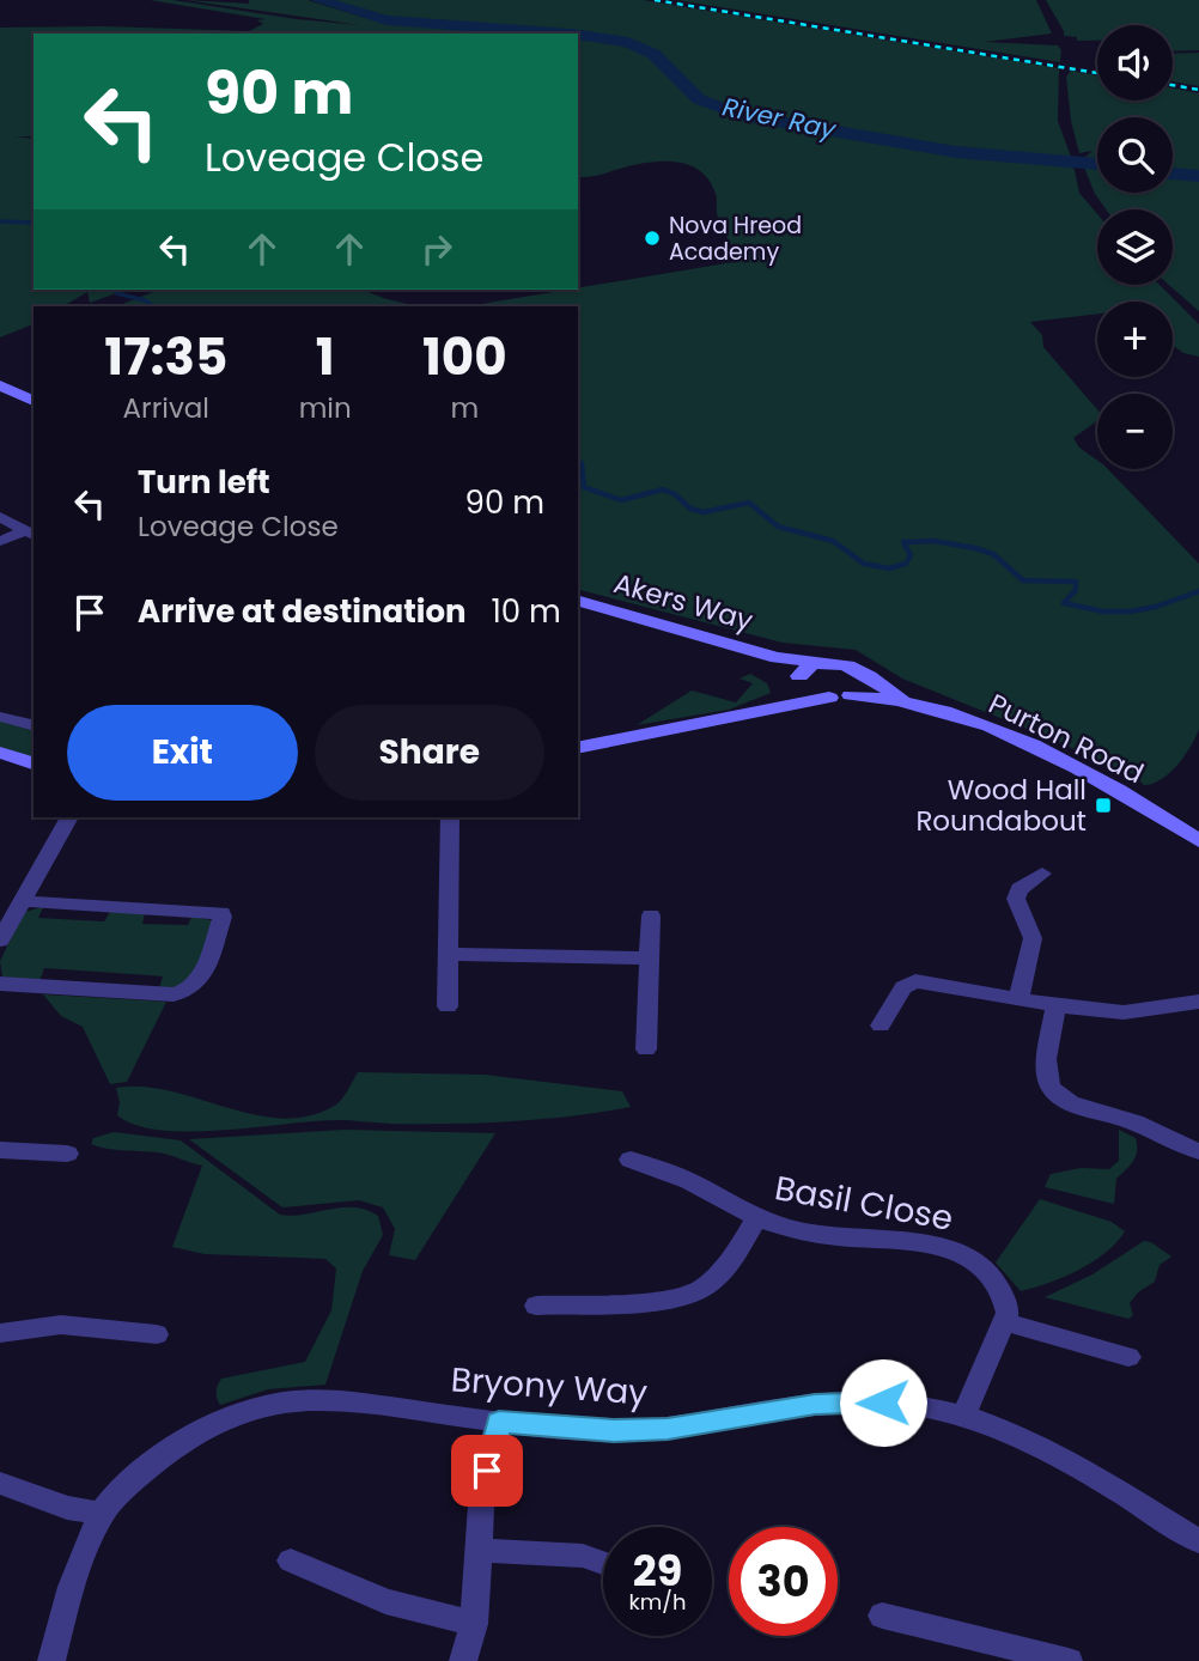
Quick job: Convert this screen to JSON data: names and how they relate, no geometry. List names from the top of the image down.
{
  "streets": {
    "main road": ["Akers Way", "Purton Road"],
    "street": ["Basil Close", "Bryony Way"]
  },
  "crossings": [
    ["Akers Way", "Purton Road"]
  ],
  "water": ["River Ray"],
  "places": {
    "other": ["Nova Hreod Academy"],
    "transit": ["Wood Hall Roundabout"]
  },
  "page": {
    "map_buttons": ["+", "−"],
    "turn": ["90 m", "Loveage Close"],
    "eta": [
      "17:35",
      "Arrival",
      "1",
      "min",
      "100",
      "m"
    ],
    "list": [
      {
        "name": "Turn left",
        "note": "Loveage Close",
        "value": "90 m"
      },
      {
        "name": "Arrive at destination",
        "value": "10 m"
      }
    ],
    "buttons": ["Exit", "Share"],
    "speed": "29 km/h",
    "limit": "30"
  }
}
